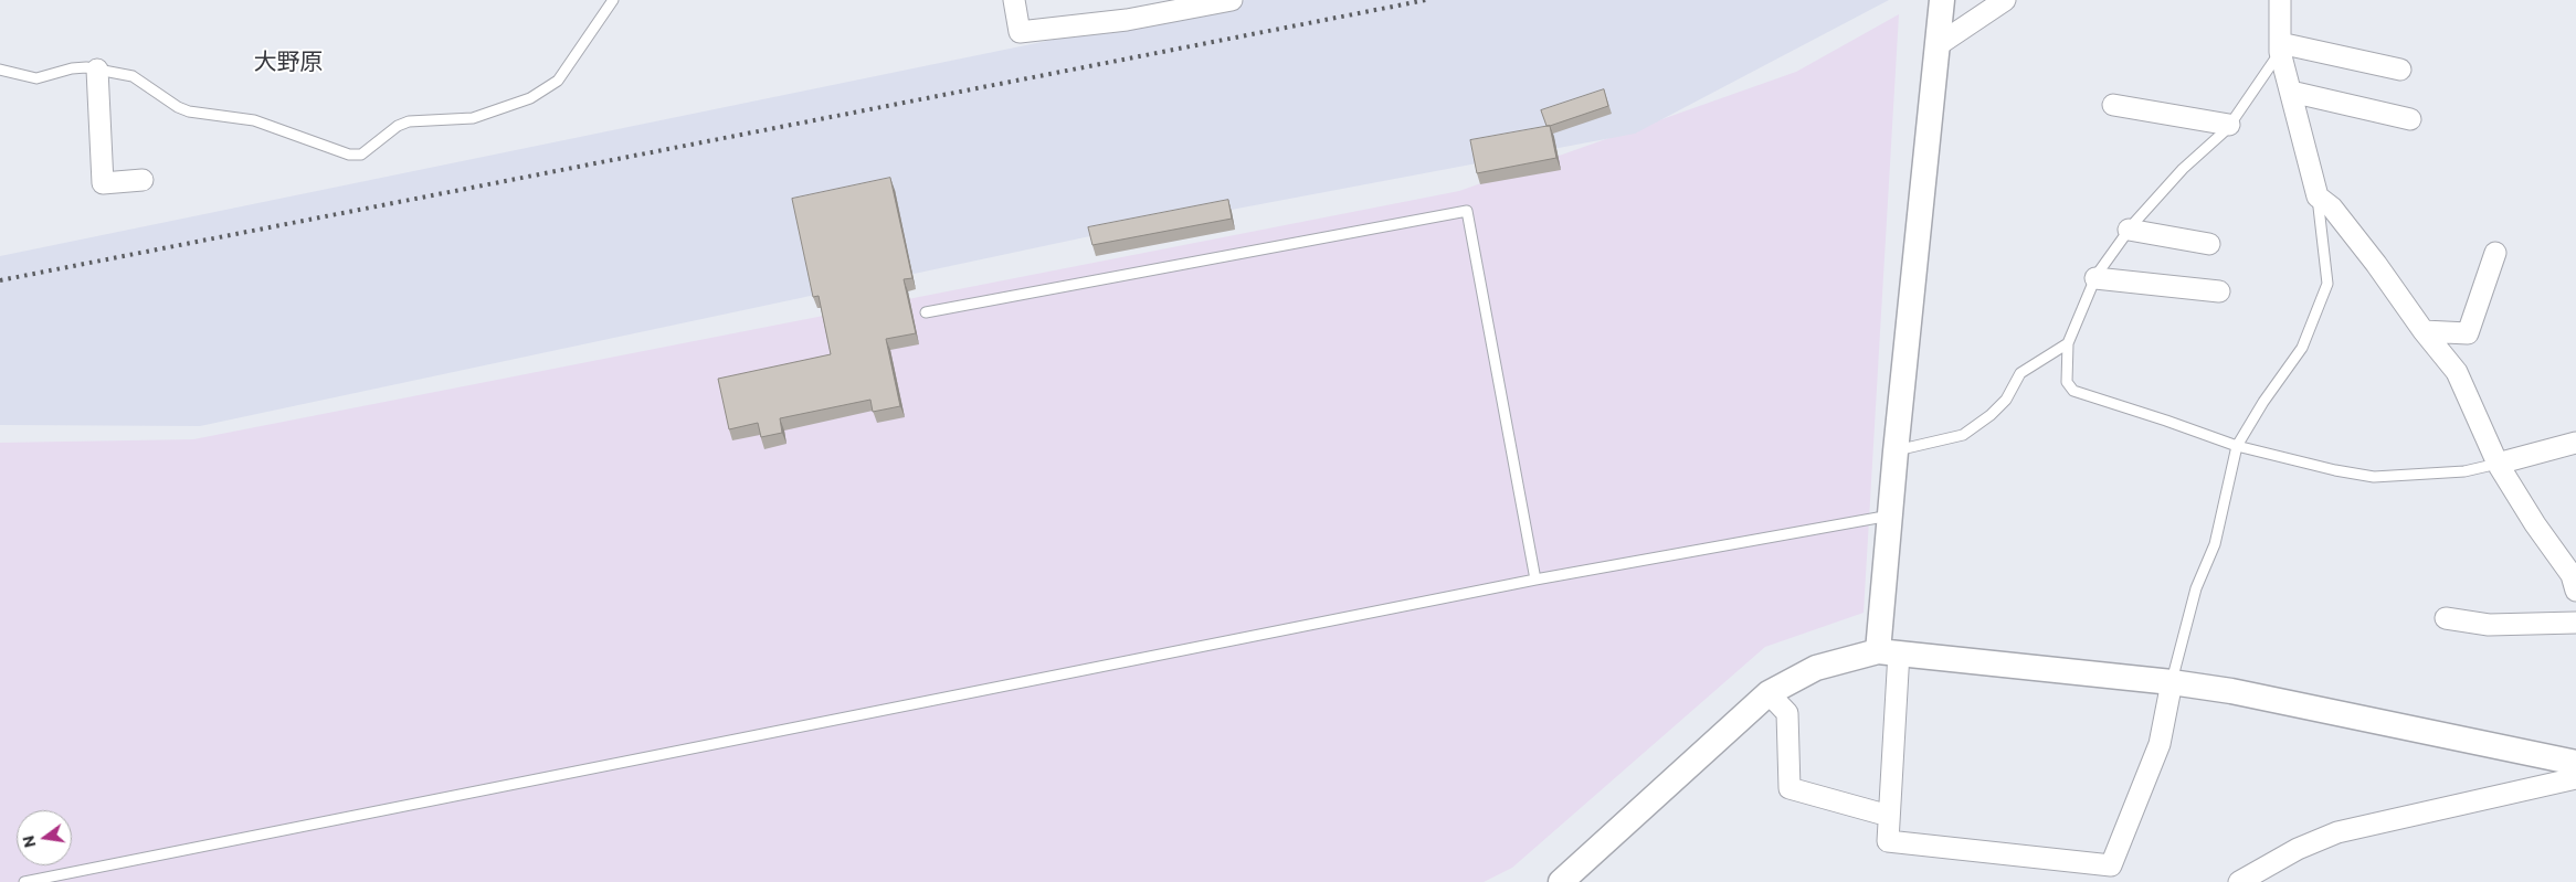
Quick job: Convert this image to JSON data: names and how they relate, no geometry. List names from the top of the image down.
{
  "districts": ["大野原"],
  "north": "left"
}
